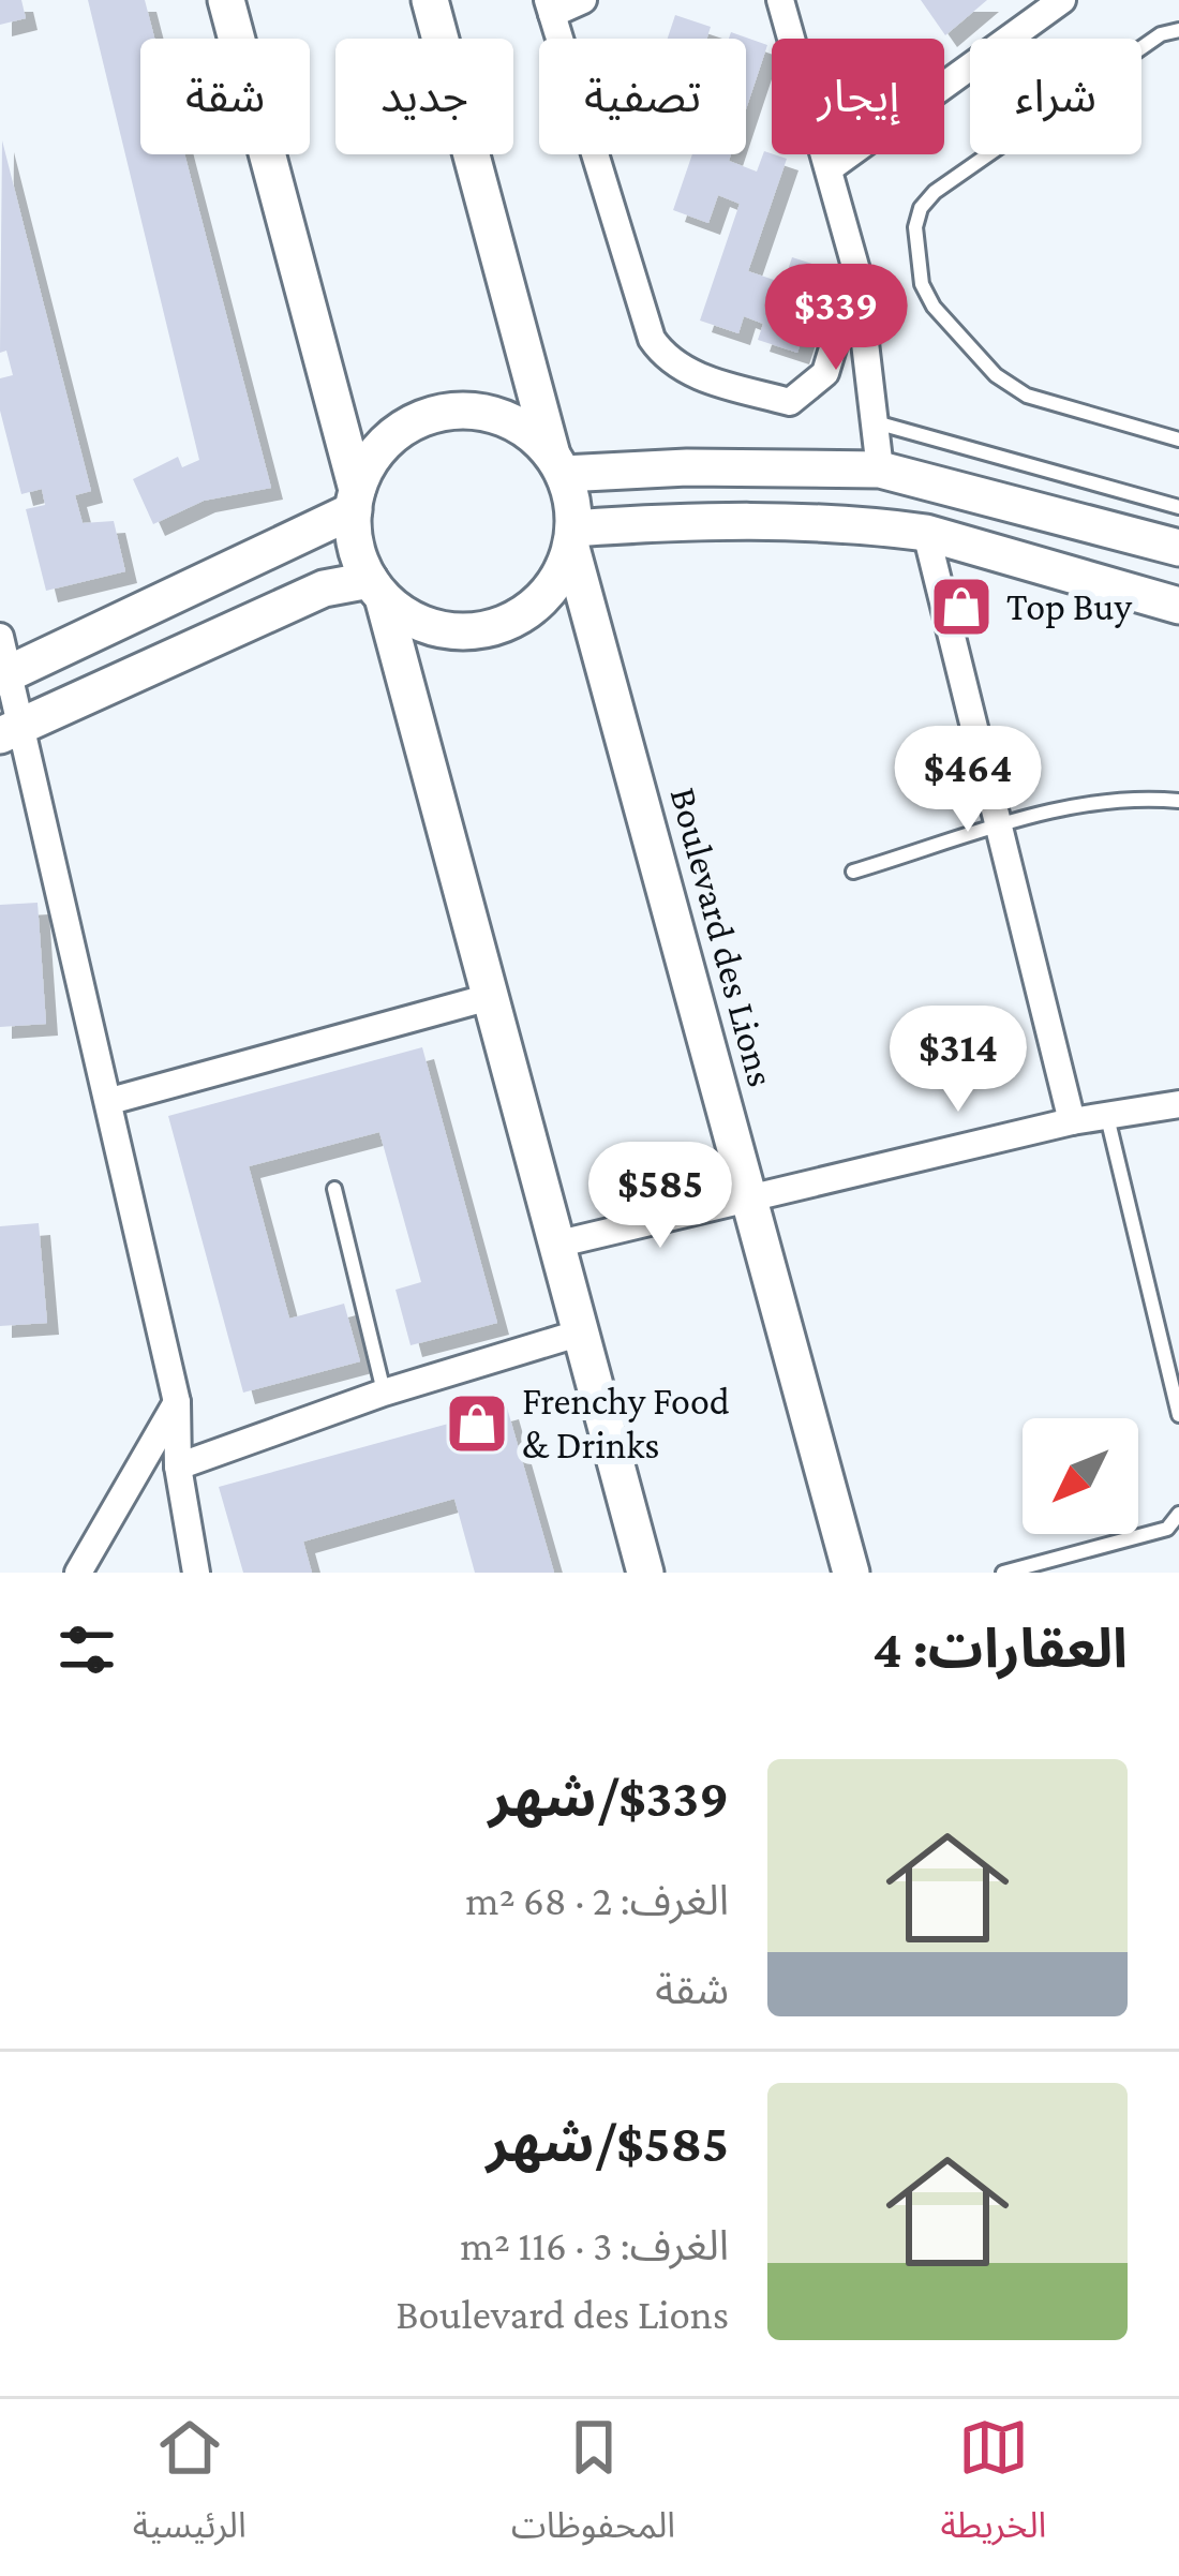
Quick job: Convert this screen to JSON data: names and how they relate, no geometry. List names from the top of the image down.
{
  "streets": {
    "main road": ["Boulevard des Lions"]
  },
  "places": {
    "shop": ["Top Buy", "Frenchy Food & Drinks"]
  },
  "north": "bottom left",
  "page": {
    "chip": [
      "شراء",
      "إيجار",
      "تصفية",
      "جديد",
      "شقة"
    ],
    "price": [
      "$339",
      "$464",
      "$314",
      "$585"
    ],
    "heading": "العقارات: 4",
    "list": [
      {
        "name": "$339/شهر",
        "note": "الغرف: 2 · 68 m² · شقة"
      },
      {
        "name": "$585/شهر",
        "note": "الغرف: 3 · 116 m² · Boulevard des Lions"
      }
    ],
    "tabs": ["الخريطة", "المحفوظات", "الرئيسية"]
  }
}
